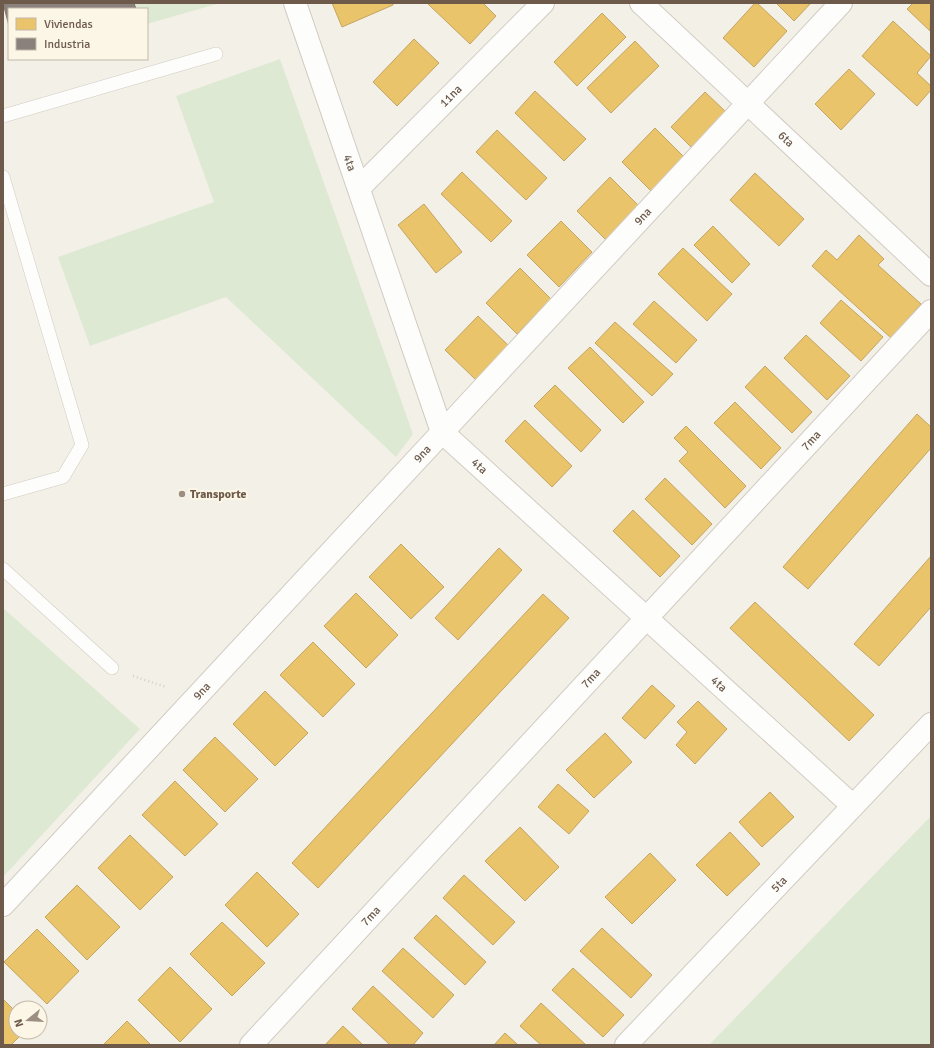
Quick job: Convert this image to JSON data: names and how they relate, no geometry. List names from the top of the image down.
{
  "streets": {
    "street": [
      "11na",
      "6ta",
      "4ta",
      "9na",
      "7ma",
      "5ta"
    ]
  },
  "crossings": [
    ["11na", "4ta"],
    ["6ta", "9na"],
    ["4ta", "9na"],
    ["4ta", "7ma"],
    ["4ta", "5ta"]
  ],
  "places": ["Transporte"],
  "legend": ["Viviendas", "Industria"],
  "north": "left"
}
